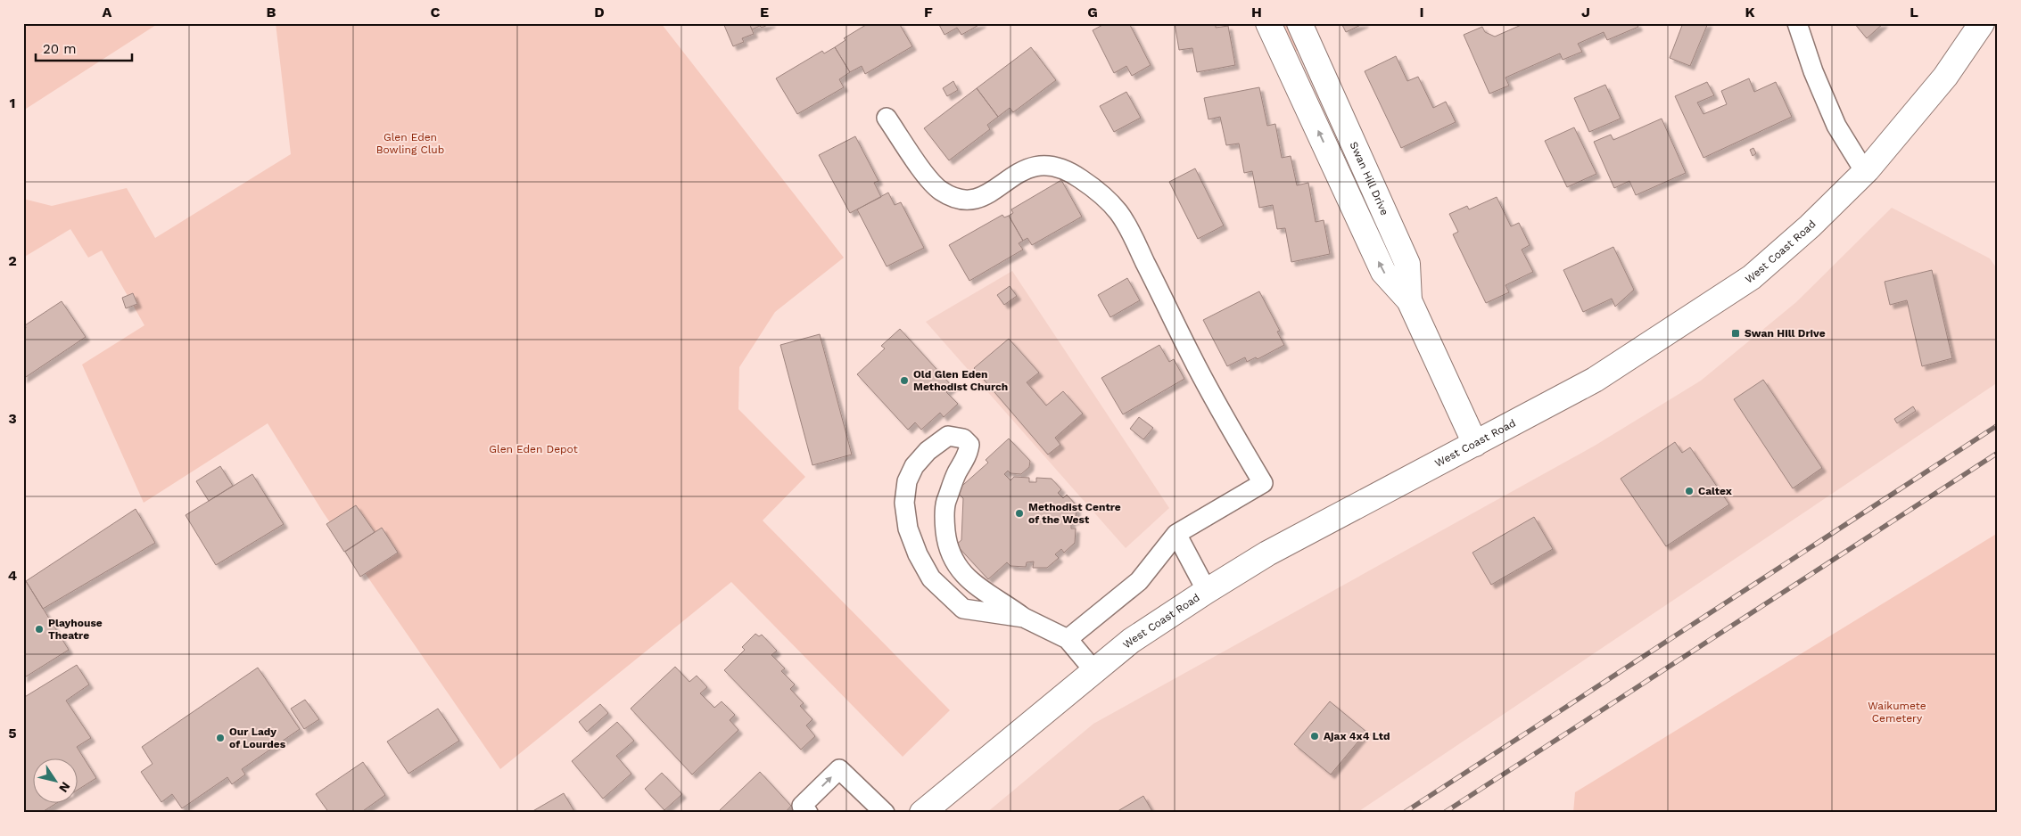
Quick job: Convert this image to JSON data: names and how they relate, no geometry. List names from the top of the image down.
{
  "streets": {
    "main road": ["Swan Hill Drive", "West Coast Road"]
  },
  "crossings": [
    ["Swan Hill Drive", "West Coast Road"]
  ],
  "parks": ["Glen Eden Bowling Club", "Glen Eden Depot", "Waikumete Cemetery"],
  "places": {
    "transit": ["Swan Hill Drive"],
    "other": [
      "Old Glen Eden Methodist Church",
      "Caltex",
      "Methodist Centre of the West",
      "Playhouse Theatre",
      "Ajax 4x4 Ltd",
      "Our Lady of Lourdes"
    ]
  },
  "scale_bar": "20 m",
  "north": "bottom right",
  "grid": {
    "columns": [
      "A",
      "B",
      "C",
      "D",
      "E",
      "F",
      "G",
      "H",
      "I",
      "J",
      "K",
      "L"
    ],
    "rows": [
      "1",
      "2",
      "3",
      "4",
      "5"
    ]
  }
}
